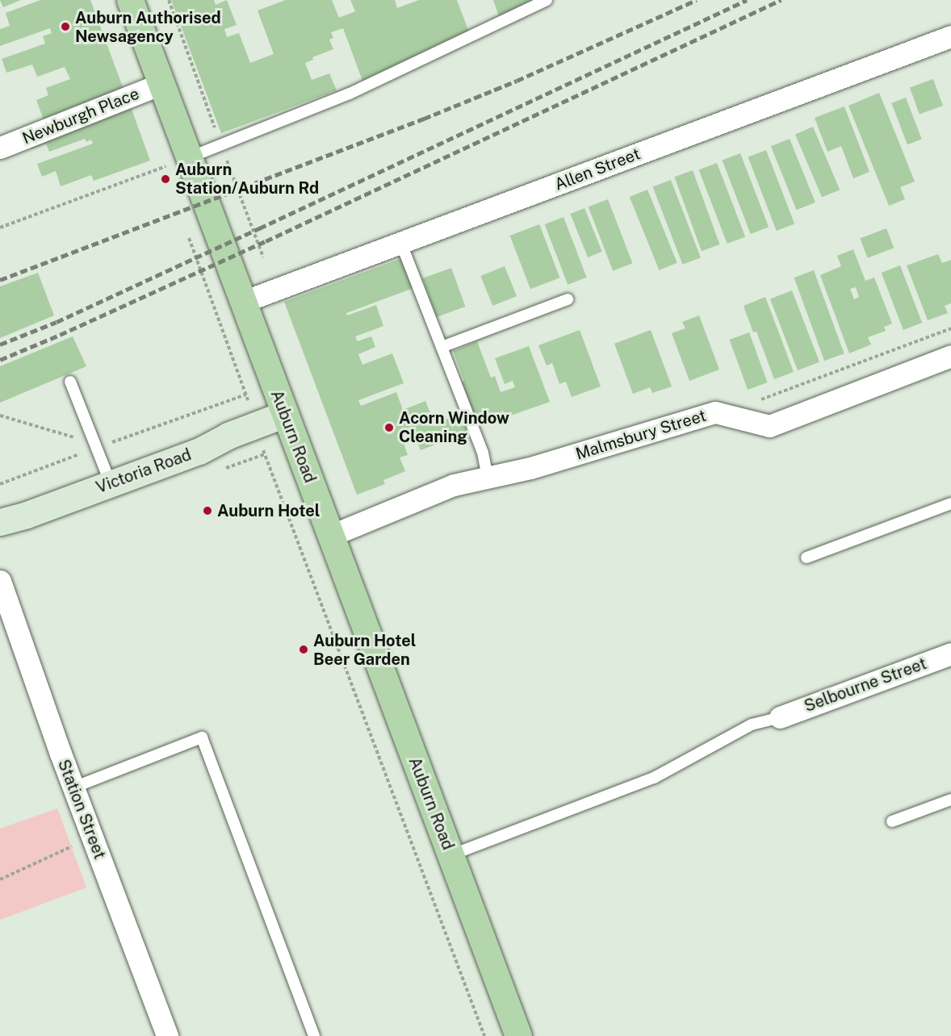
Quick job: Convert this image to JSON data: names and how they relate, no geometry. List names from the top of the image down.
{
  "streets": {
    "main road": ["Auburn Road"],
    "street": [
      "Newburgh Place",
      "Allen Street",
      "Malmsbury Street",
      "Victoria Road",
      "Selbourne Street",
      "Station Street"
    ]
  },
  "crossings": [
    ["Newburgh Place", "Auburn Road"],
    ["Allen Street", "Auburn Road"],
    ["Malmsbury Street", "Auburn Road"],
    ["Auburn Road", "Victoria Road"]
  ],
  "places": [
    "Auburn Authorised Newsagency",
    "Auburn Station/Auburn Rd",
    "Acorn Window Cleaning",
    "Auburn Hotel",
    "Auburn Hotel Beer Garden"
  ]
}
